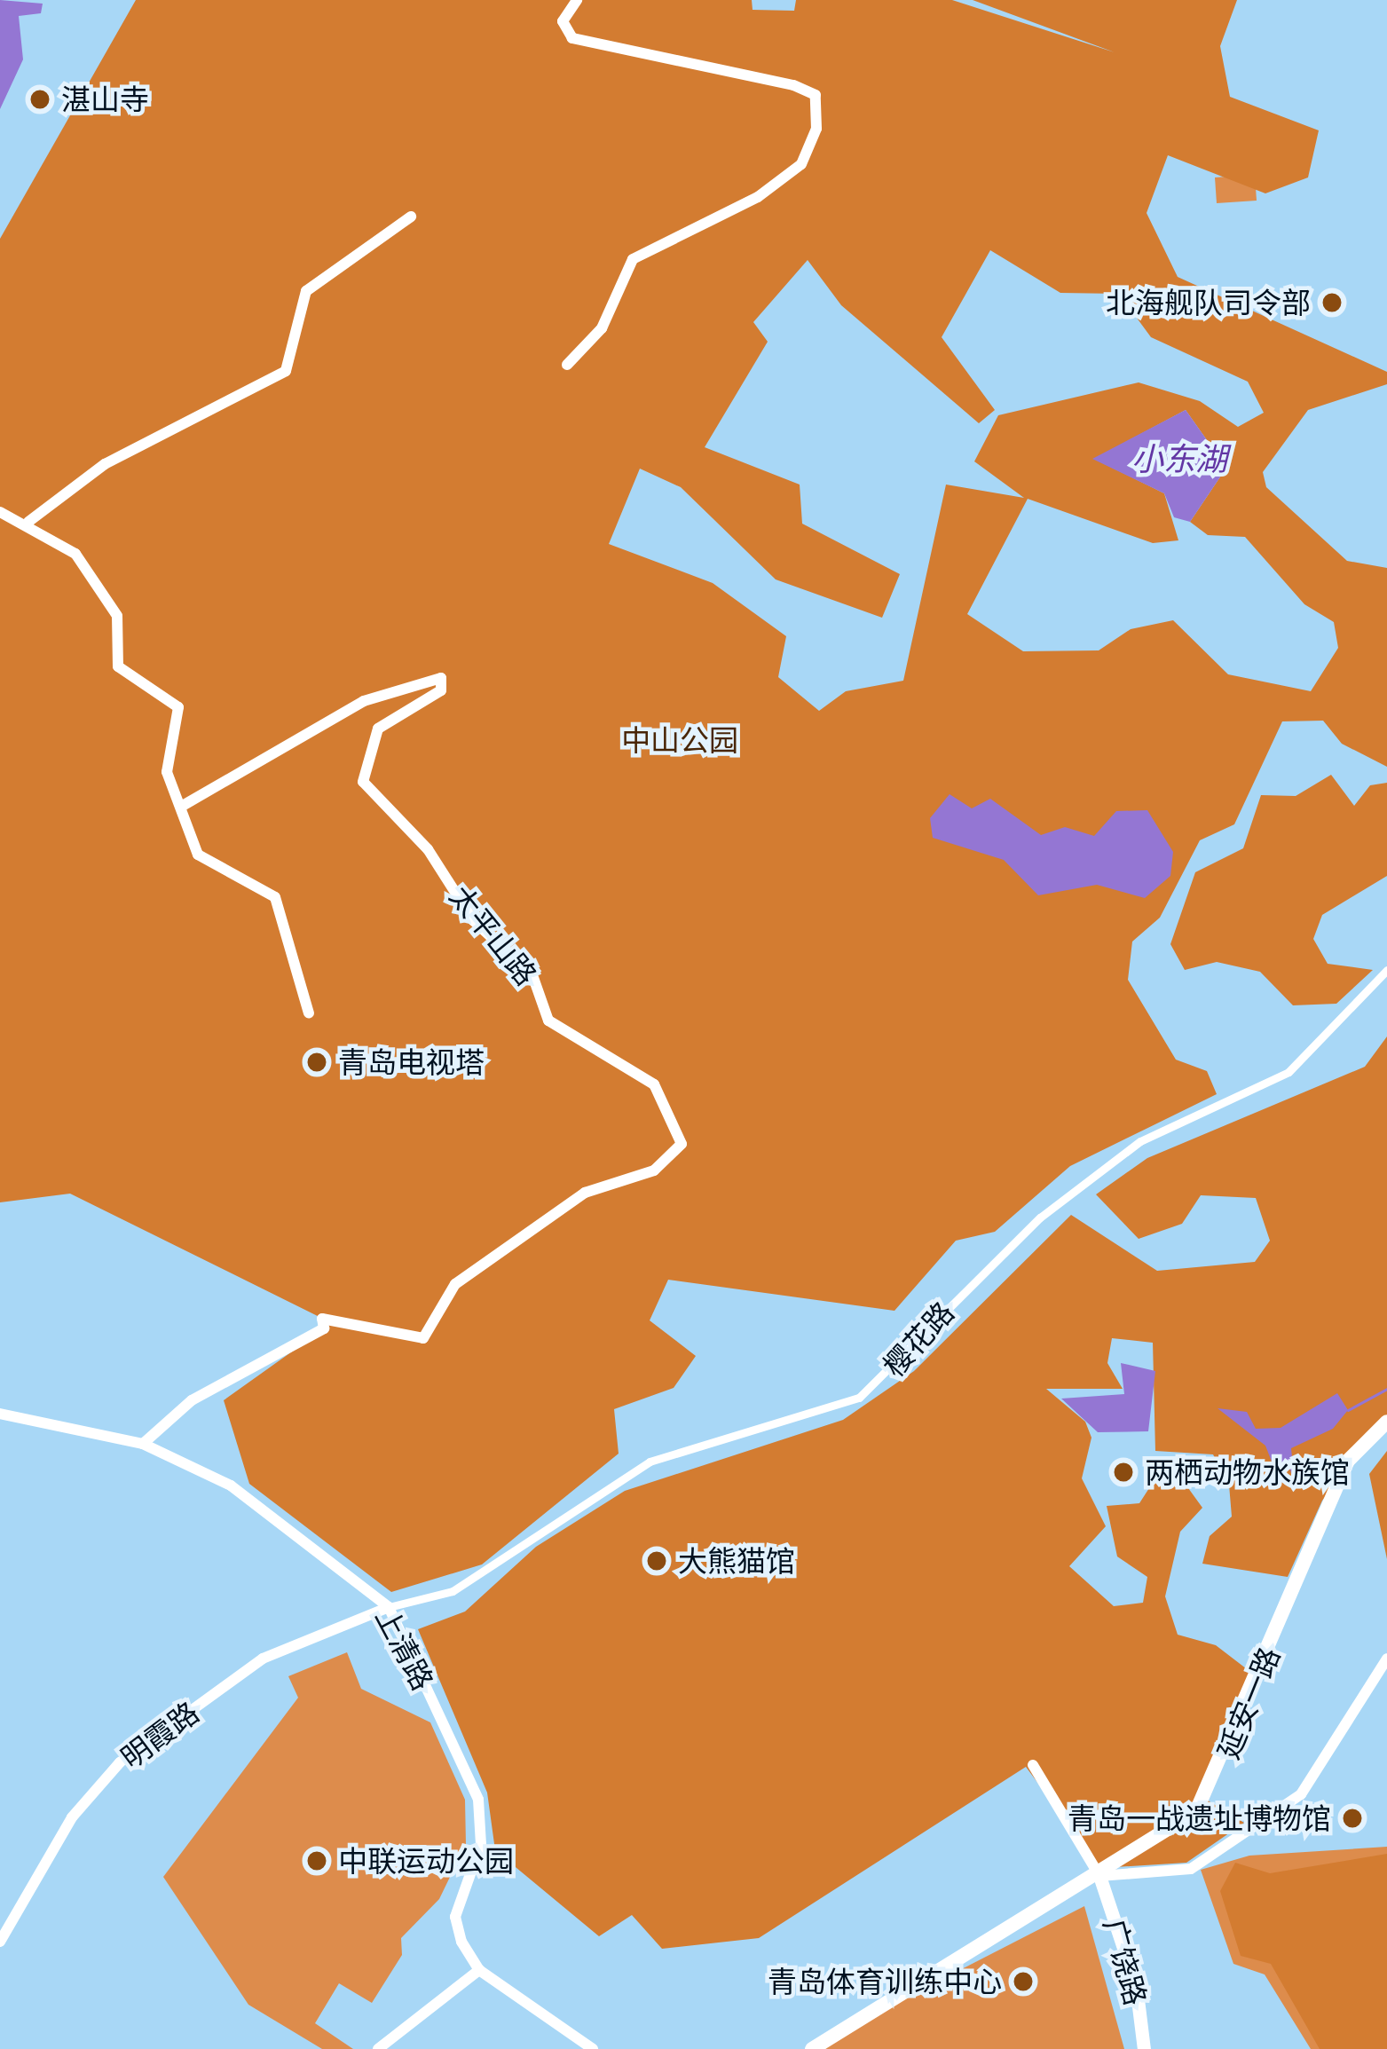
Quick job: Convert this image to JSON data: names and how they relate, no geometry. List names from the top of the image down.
{
  "streets": {
    "main road": ["延安一路"],
    "street": [
      "太平山路",
      "樱花路",
      "上清路",
      "明霞路",
      "广饶路"
    ]
  },
  "crossings": [
    ["太平山路", "上清路"],
    ["樱花路", "上清路"],
    ["樱花路", "明霞路"],
    ["上清路", "明霞路"],
    ["延安一路", "广饶路"]
  ],
  "water": ["小东湖"],
  "parks": ["中山公园"],
  "places": [
    "湛山寺",
    "北海舰队司令部",
    "青岛电视塔",
    "两栖动物水族馆",
    "大熊猫馆",
    "青岛一战遗址博物馆",
    "中联运动公园",
    "青岛体育训练中心"
  ]
}
